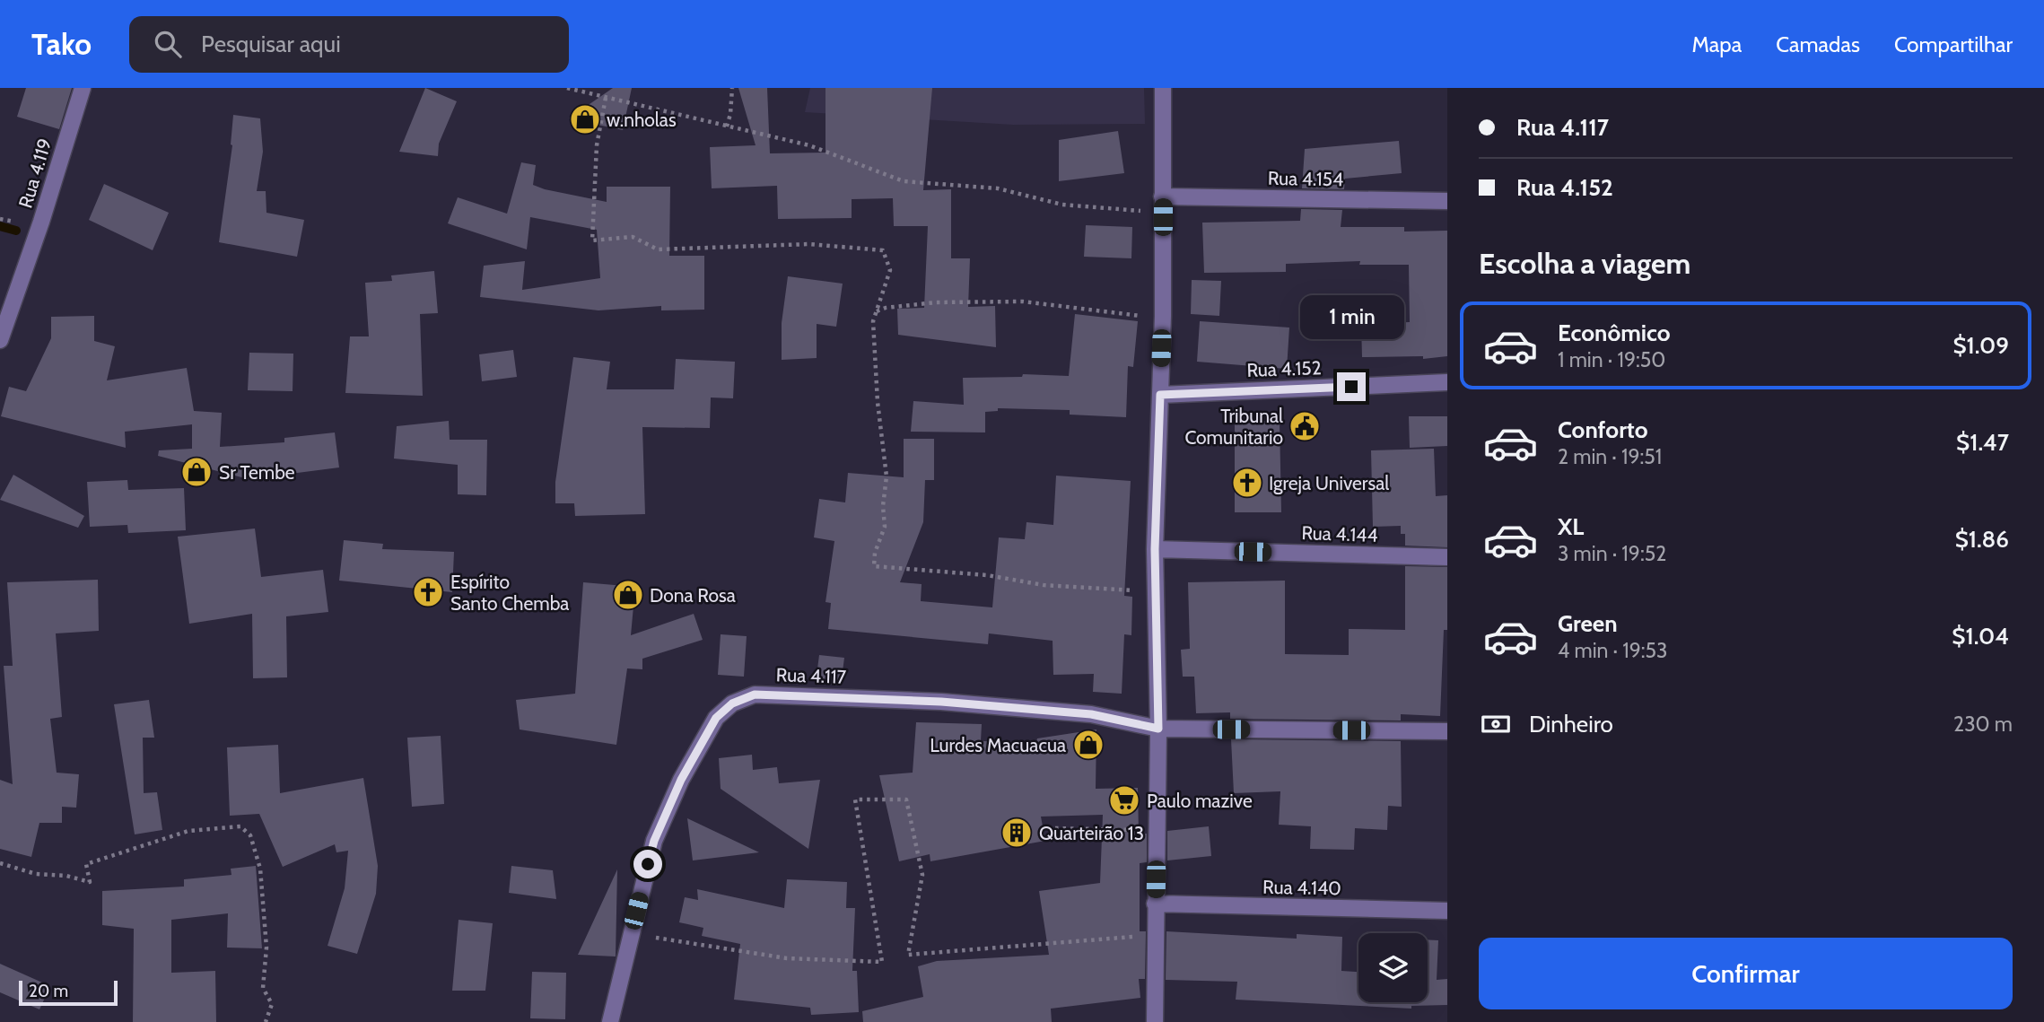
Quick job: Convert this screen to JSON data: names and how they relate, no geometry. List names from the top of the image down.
{
  "streets": {
    "street": [
      "Rua 4.119",
      "Rua 4.154",
      "Rua 4.152",
      "Rua 4.144",
      "Rua 4.117",
      "Rua 4.140"
    ]
  },
  "places": {
    "shop": [
      "w.nholas",
      "Sr Tembe",
      "Dona Rosa",
      "Lurdes Macuacua"
    ],
    "public building": ["Tribunal Comunitario"],
    "church": ["Igreja Universal", "Espírito Santo Chemba"],
    "supermarket": ["Paulo mazive"],
    "building": ["Quarteirão 13"]
  },
  "scale_bar": "20 m",
  "page": {
    "header": "Tako",
    "search": "Pesquisar aqui",
    "nav": ["Mapa", "Camadas", "Compartilhar"],
    "banner": ["Rua 4.117", "Rua 4.152"],
    "heading": "Escolha a viagem",
    "bubble": "1 min",
    "list": [
      {
        "name": "Econômico",
        "note": "1 min · 19:50",
        "value": "$1.09"
      },
      {
        "name": "Conforto",
        "note": "2 min · 19:51",
        "value": "$1.47"
      },
      {
        "name": "XL",
        "note": "3 min · 19:52",
        "value": "$1.86"
      },
      {
        "name": "Green",
        "note": "4 min · 19:53",
        "value": "$1.04"
      }
    ],
    "pay": ["Dinheiro", "230 m"],
    "buttons": "Confirmar",
    "scale": "20 m"
  }
}
